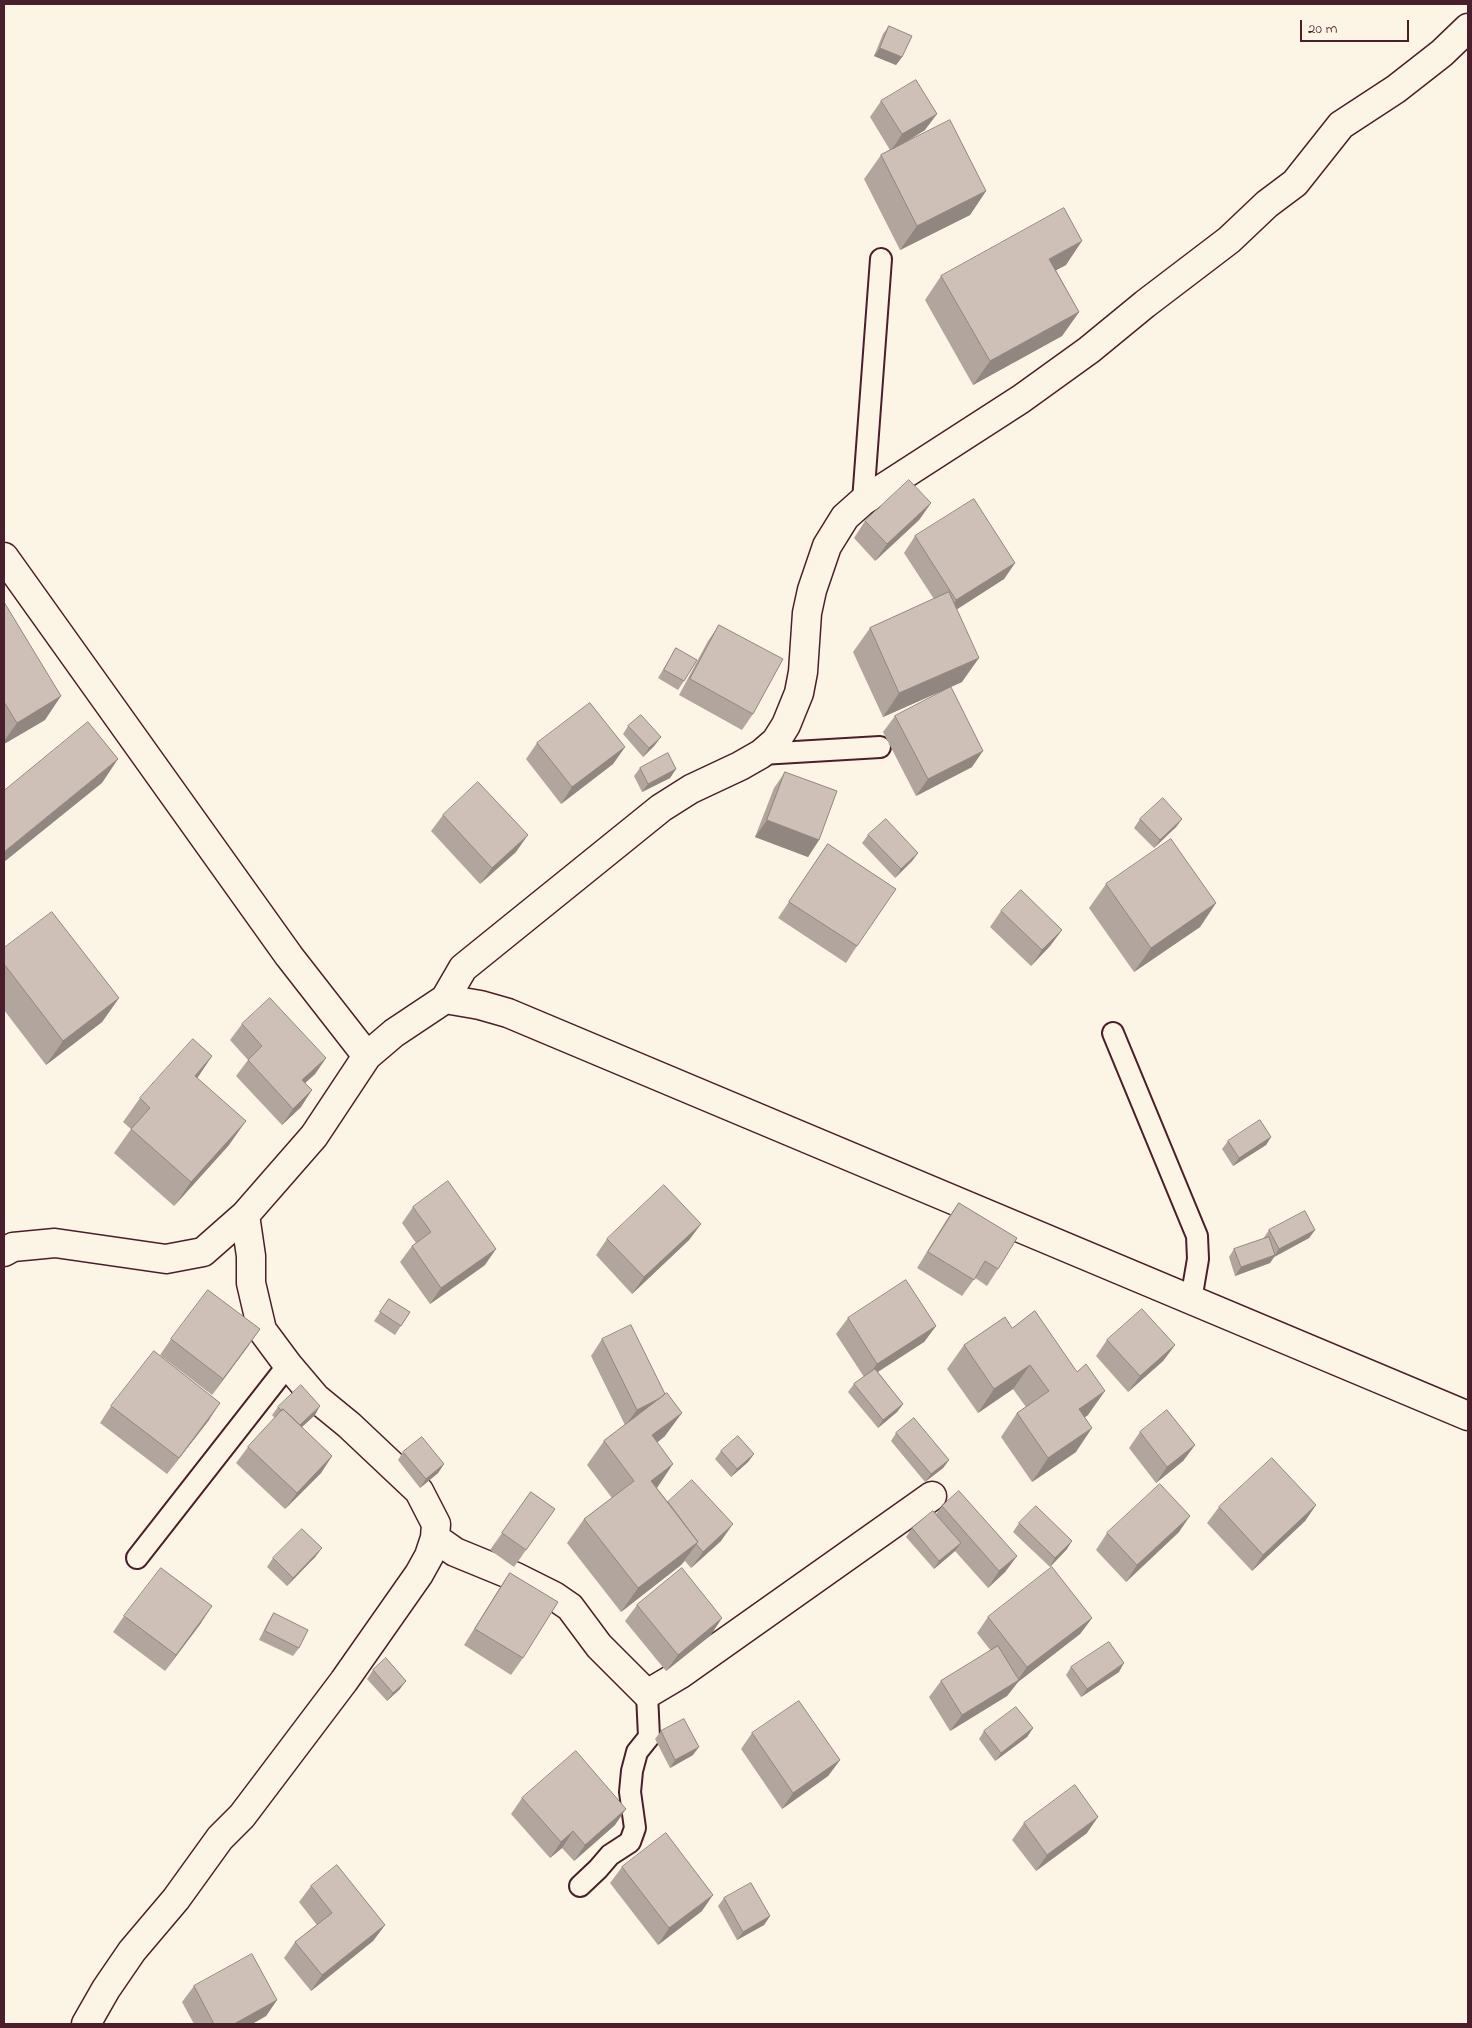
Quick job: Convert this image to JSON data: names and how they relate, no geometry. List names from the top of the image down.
{
  "scale_bar": "20 m"
}
